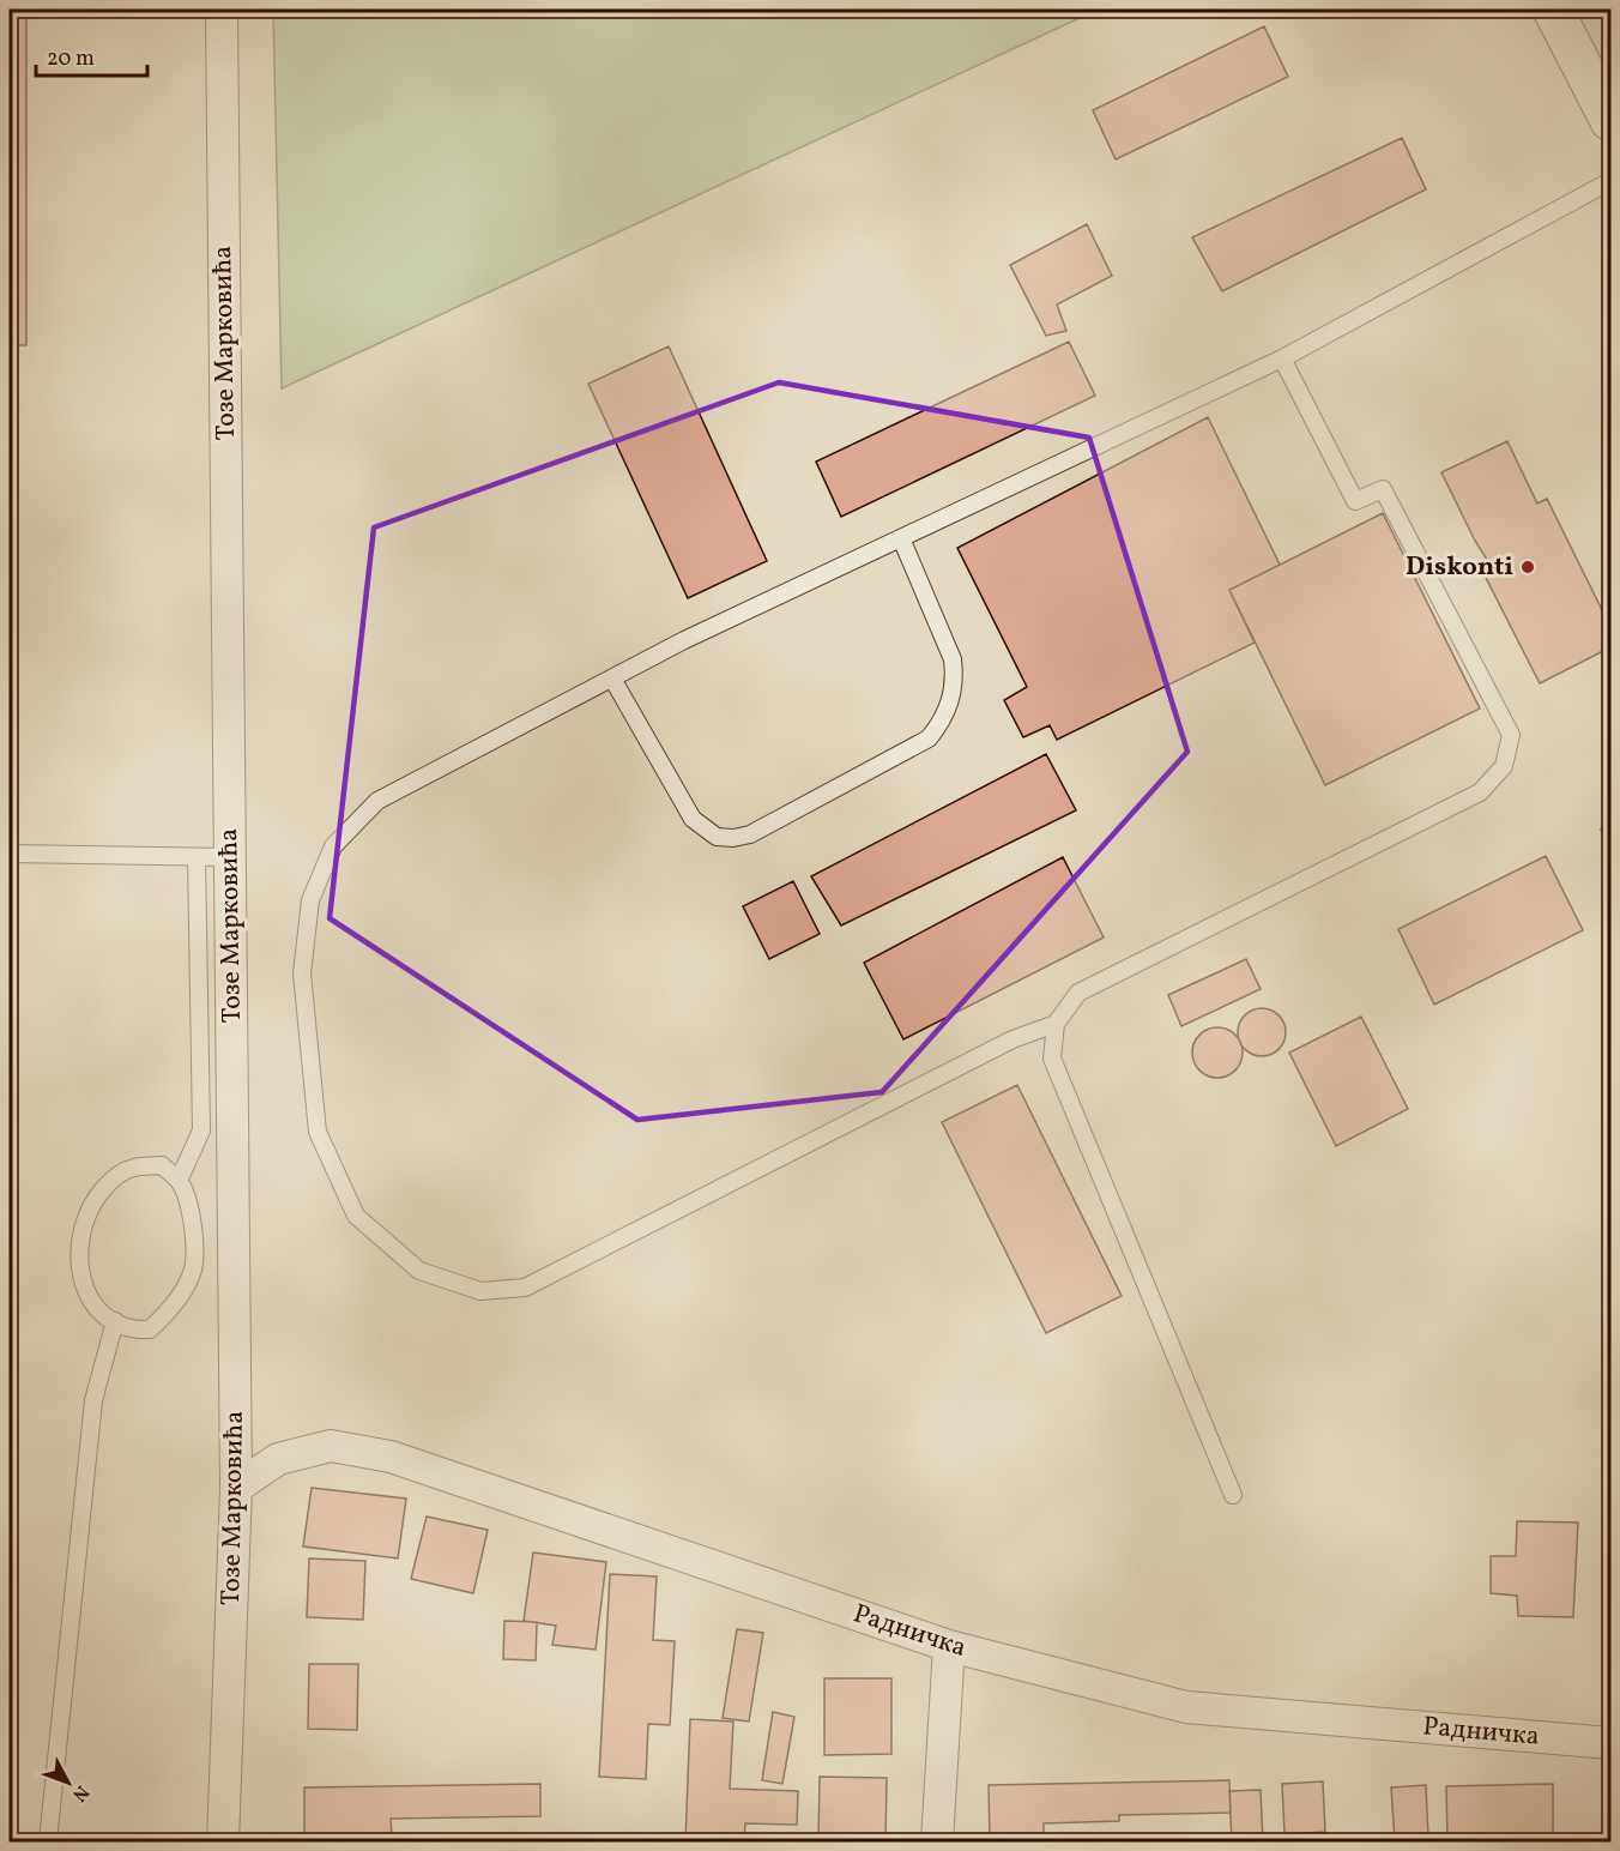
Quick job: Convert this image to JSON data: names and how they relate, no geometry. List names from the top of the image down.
{
  "streets": {
    "street": ["Тозе Марковића", "Радничка"]
  },
  "crossings": [
    ["Тозе Марковића", "Радничка"]
  ],
  "places": ["Diskonti"],
  "scale_bar": "20 m",
  "north": "bottom right"
}
